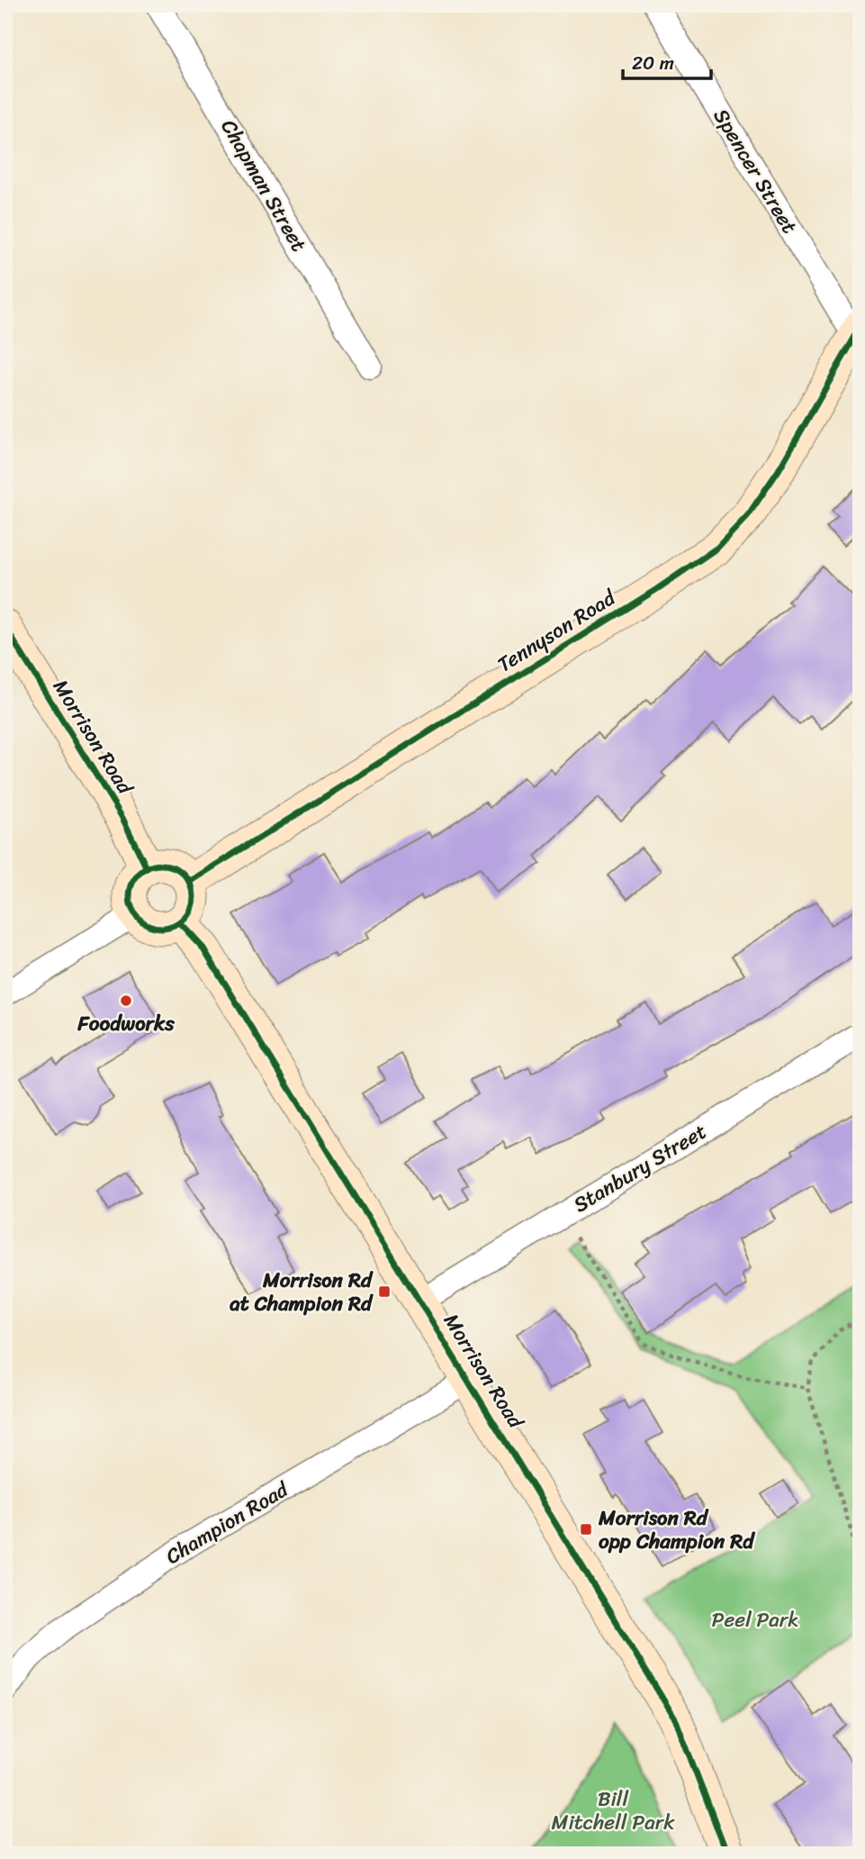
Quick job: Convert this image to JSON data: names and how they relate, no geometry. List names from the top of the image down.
{
  "streets": {
    "street": [
      "Spencer Street",
      "Chapman Street",
      "Tennyson Road",
      "Morrison Road",
      "Stanbury Street",
      "Champion Road"
    ]
  },
  "crossings": [
    ["Spencer Street", "Tennyson Road"],
    ["Tennyson Road", "Morrison Road"],
    ["Morrison Road", "Stanbury Street"],
    ["Morrison Road", "Champion Road"]
  ],
  "parks": ["Peel Park", "Bill Mitchell Park"],
  "places": {
    "other": ["Foodworks"],
    "transit": ["Morrison Rd at Champion Rd", "Morrison Rd opp Champion Rd"]
  },
  "scale_bar": "20 m"
}
